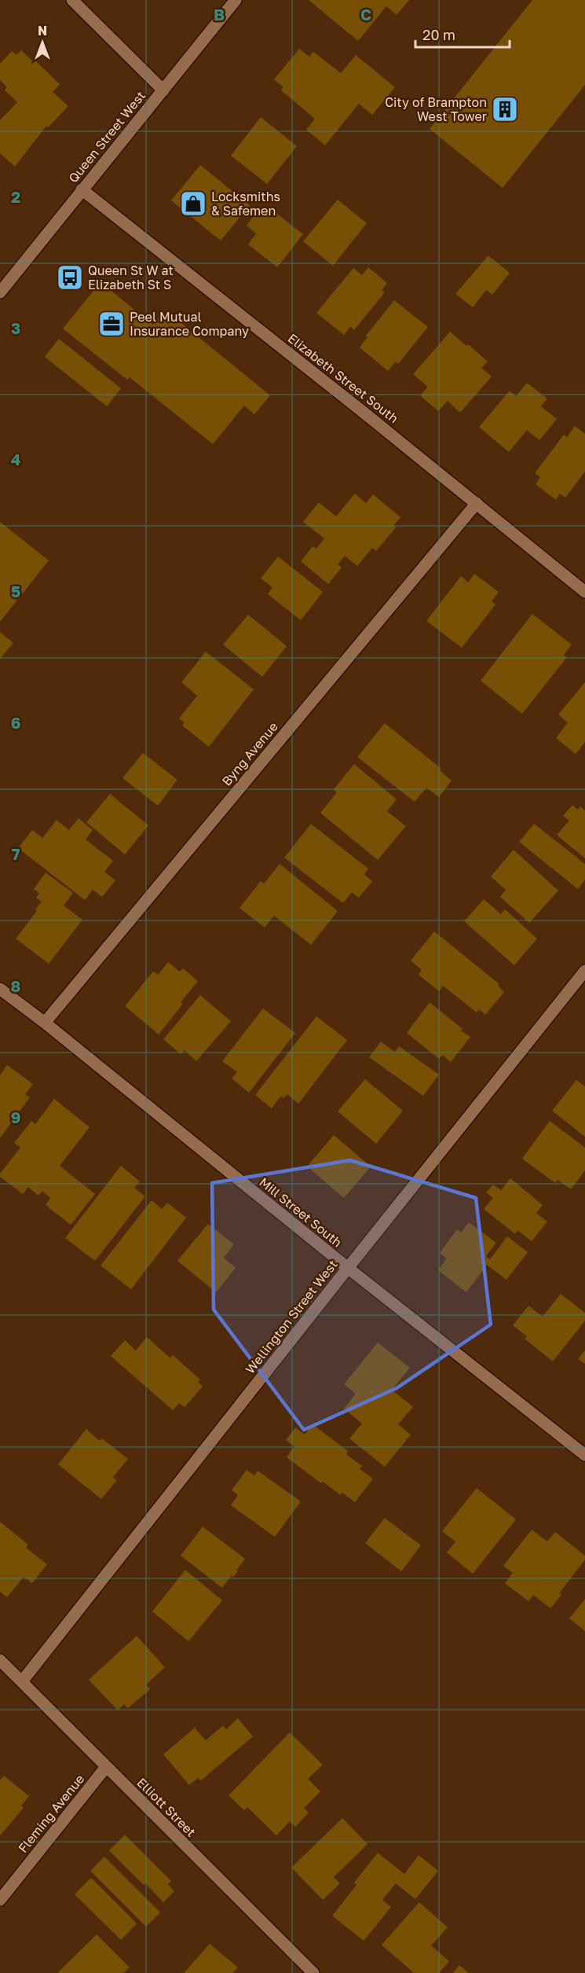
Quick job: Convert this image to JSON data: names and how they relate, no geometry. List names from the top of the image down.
{
  "streets": {
    "street": [
      "Queen Street West",
      "Elizabeth Street South",
      "Byng Avenue",
      "Mill Street South",
      "Wellington Street West",
      "Elliott Street",
      "Fleming Avenue"
    ]
  },
  "crossings": [
    ["Queen Street West", "Elizabeth Street South"],
    ["Elizabeth Street South", "Byng Avenue"],
    ["Byng Avenue", "Mill Street South"],
    ["Mill Street South", "Wellington Street West"],
    ["Wellington Street West", "Elliott Street"],
    ["Elliott Street", "Fleming Avenue"]
  ],
  "places": {
    "building": ["City of Brampton West Tower"],
    "shop": ["Locksmiths & Safemen"],
    "bus stop": ["Queen St W at Elizabeth St S"],
    "office": ["Peel Mutual Insurance Company"]
  },
  "scale_bar": "20 m",
  "north": "top",
  "grid": {
    "columns": ["B", "C"],
    "rows": [
      "2",
      "3",
      "4",
      "5",
      "6",
      "7",
      "8",
      "9"
    ]
  }
}
